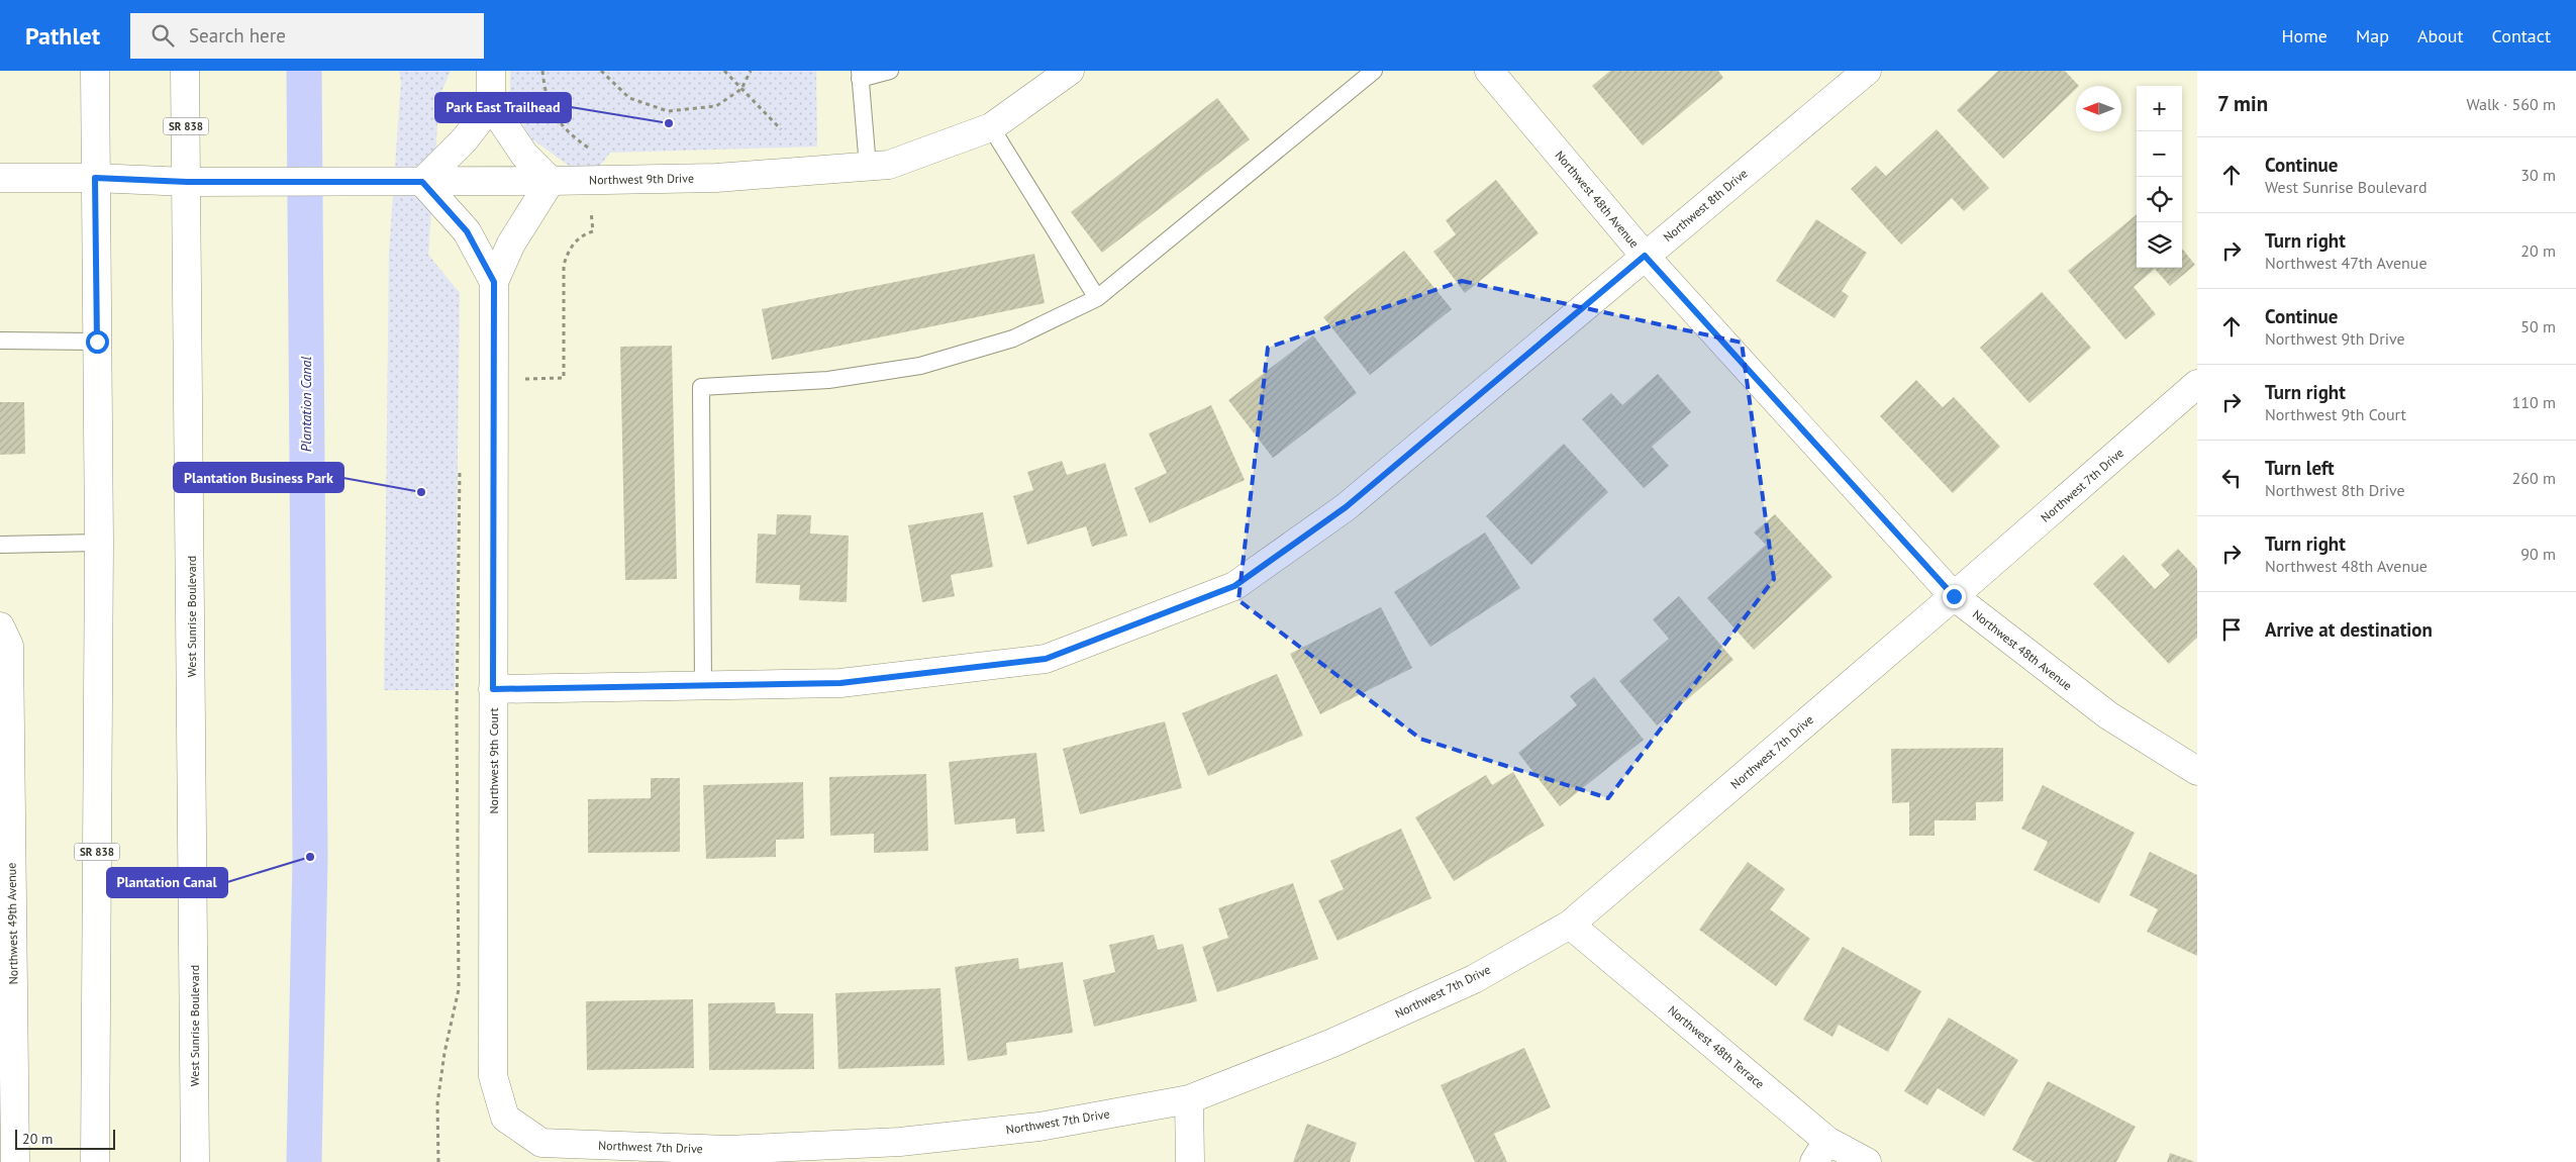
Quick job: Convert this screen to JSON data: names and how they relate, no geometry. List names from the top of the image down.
{
  "streets": {
    "street": [
      "SR 838",
      "Northwest 9th Drive",
      "Northwest 48th Avenue",
      "Northwest 8th Drive",
      "Northwest 7th Drive",
      "West Sunrise Boulevard",
      "Northwest 9th Court",
      "Northwest 49th Avenue",
      "Northwest 48th Terrace"
    ]
  },
  "crossings": [
    ["SR 838", "Northwest 9th Drive"],
    ["Northwest 9th Drive", "West Sunrise Boulevard"],
    ["Northwest 9th Drive", "Northwest 9th Court"],
    ["Northwest 48th Avenue", "Northwest 8th Drive"],
    ["Northwest 48th Avenue", "Northwest 7th Drive"],
    ["Northwest 8th Drive", "Northwest 9th Court"],
    ["Northwest 7th Drive", "Northwest 9th Court"],
    ["Northwest 7th Drive", "Northwest 48th Terrace"]
  ],
  "water": ["Plantation Canal"],
  "places": ["Park East Trailhead", "Plantation Business Park", "Plantation Canal"],
  "scale_bar": "20 m",
  "north": "left",
  "page": {
    "header": "Pathlet",
    "search": "Search here",
    "nav": [
      "Home",
      "Map",
      "About",
      "Contact"
    ],
    "heading": ["7 min", "Walk · 560 m"],
    "map_buttons": ["+", "−"],
    "list": [
      ["Continue", "West Sunrise Boulevard", "30 m"],
      ["Turn right", "Northwest 47th Avenue", "20 m"],
      ["Continue", "Northwest 9th Drive", "50 m"],
      ["Turn right", "Northwest 9th Court", "110 m"],
      ["Turn left", "Northwest 8th Drive", "260 m"],
      ["Turn right", "Northwest 48th Avenue", "90 m"],
      "Arrive at destination"
    ],
    "scale": "20 m"
  }
}
